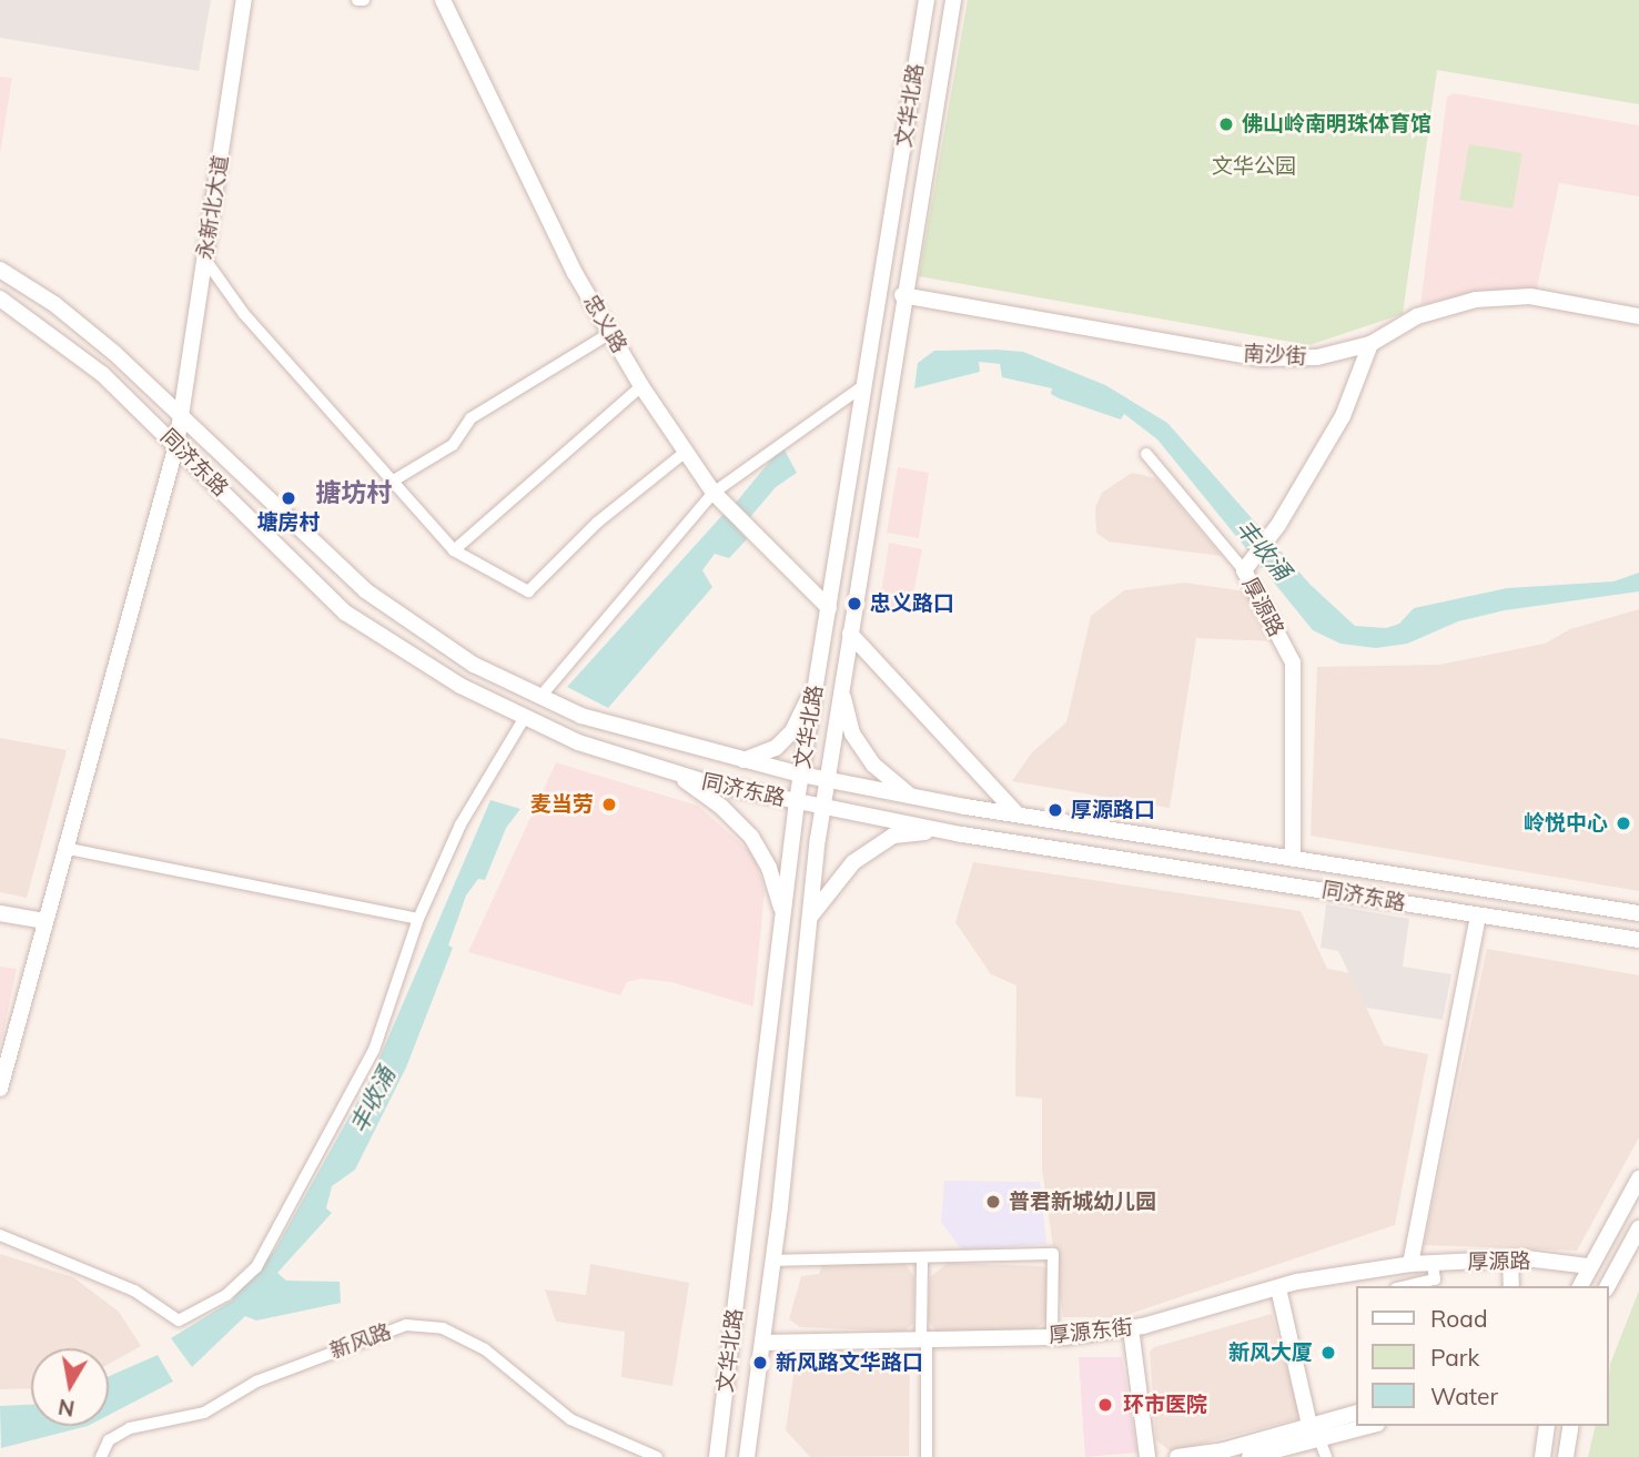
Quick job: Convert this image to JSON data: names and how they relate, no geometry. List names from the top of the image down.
{
  "streets": {
    "main road": [
      "文华北路",
      "永新北大道",
      "忠义路",
      "南沙街",
      "同济东路",
      "厚源路",
      "厚源东街"
    ],
    "street": ["新风路"]
  },
  "crossings": [
    ["文华北路", "忠义路"],
    ["文华北路", "南沙街"],
    ["文华北路", "同济东路"],
    ["文华北路", "厚源东街"],
    ["永新北大道", "同济东路"],
    ["南沙街", "厚源路"],
    ["同济东路", "厚源路"],
    ["厚源路", "厚源东街"]
  ],
  "districts": ["搪坊村"],
  "water": ["丰收涌"],
  "parks": ["文华公园"],
  "places": [
    "佛山岭南明珠体育馆",
    "塘房村",
    "忠义路口",
    "麦当劳",
    "厚源路口",
    "岭悦中心",
    "普君新城幼儿园",
    "新风大厦",
    "新风路文华路口",
    "环市医院"
  ],
  "legend": ["Road", "Park", "Water"],
  "north": "bottom"
}
